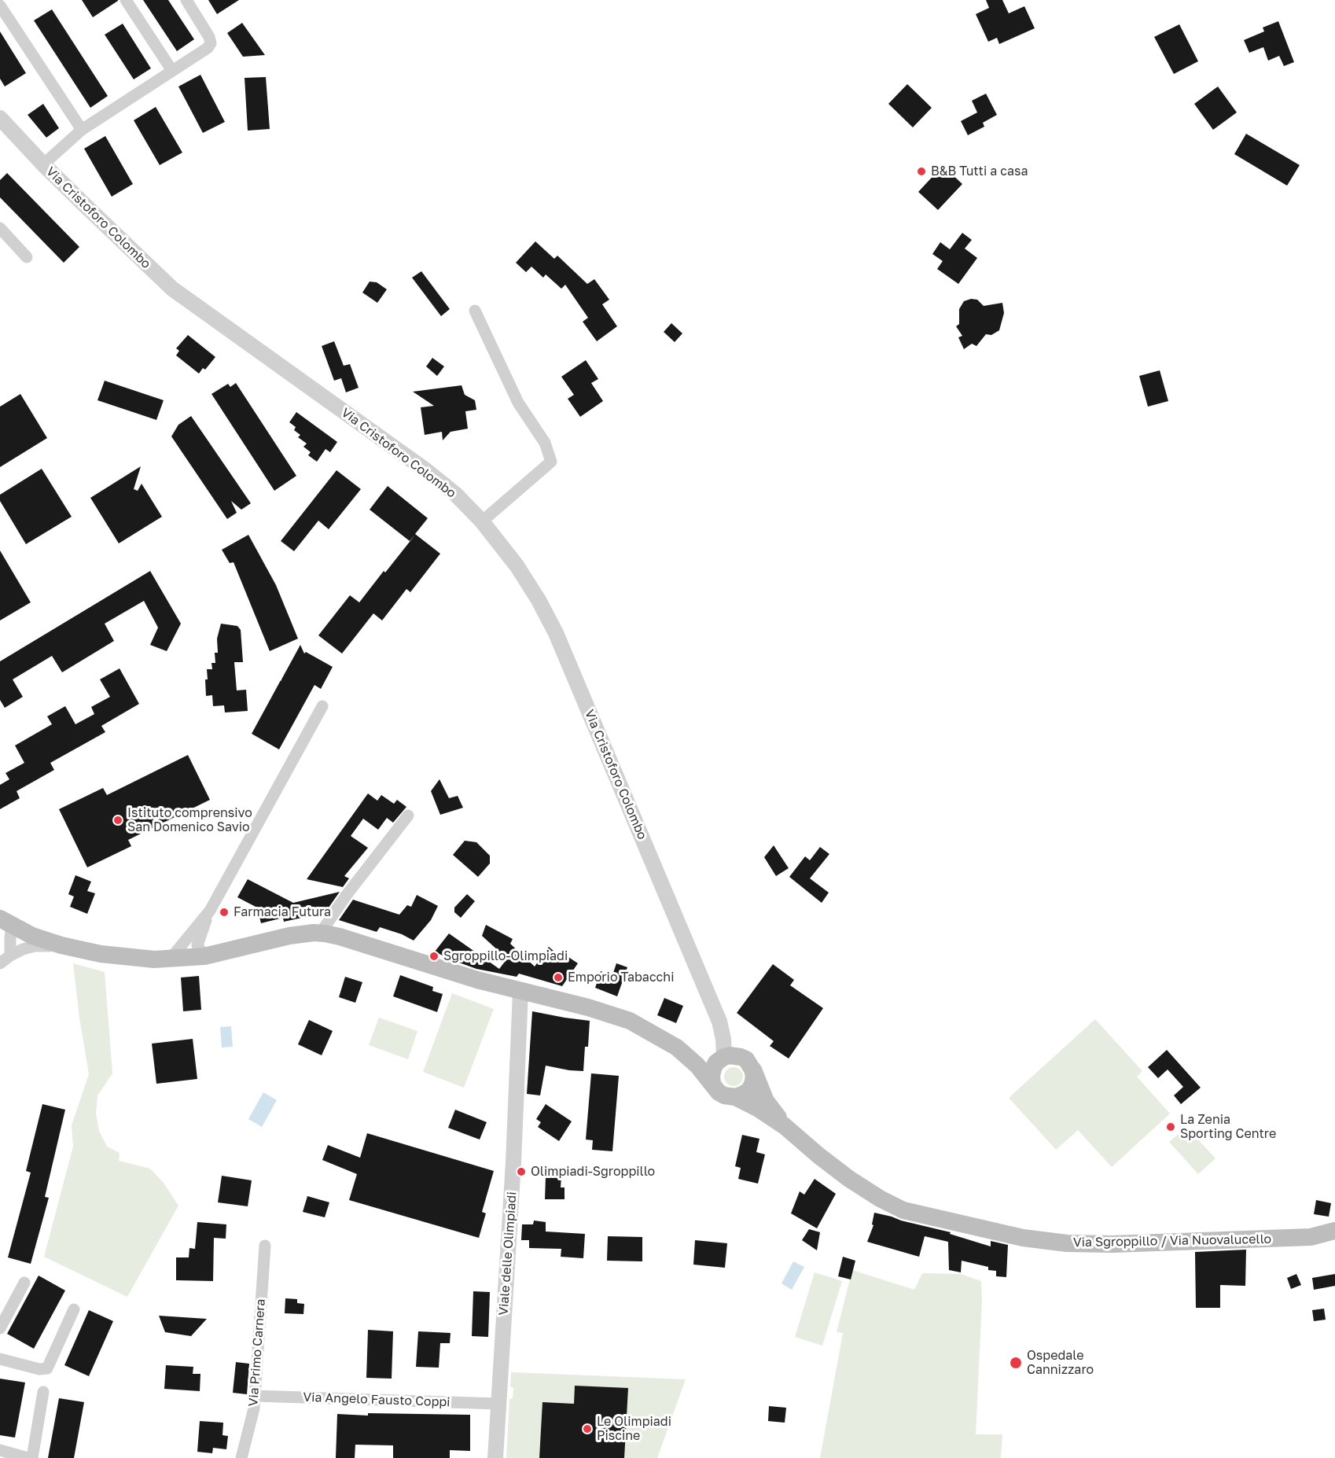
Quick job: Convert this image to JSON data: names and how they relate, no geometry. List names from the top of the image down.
{
  "streets": {
    "main road": ["Via Sgroppillo / Via Nuovalucello"],
    "street": [
      "Via Cristoforo Colombo",
      "Viale delle Olimpiadi",
      "Via Primo Carnera",
      "Via Angelo Fausto Coppi"
    ]
  },
  "crossings": [
    ["Viale delle Olimpiadi", "Via Angelo Fausto Coppi"],
    ["Via Primo Carnera", "Via Angelo Fausto Coppi"]
  ],
  "places": [
    "B&B Tutti a casa",
    "Istituto comprensivo San Domenico Savio",
    "Farmacia Futura",
    "Sgroppillo-Olimpiadi",
    "Emporio Tabacchi",
    "La Zenia Sporting Centre",
    "Olimpiadi-Sgroppillo",
    "Ospedale Cannizzaro",
    "Le Olimpiadi Piscine"
  ]
}
